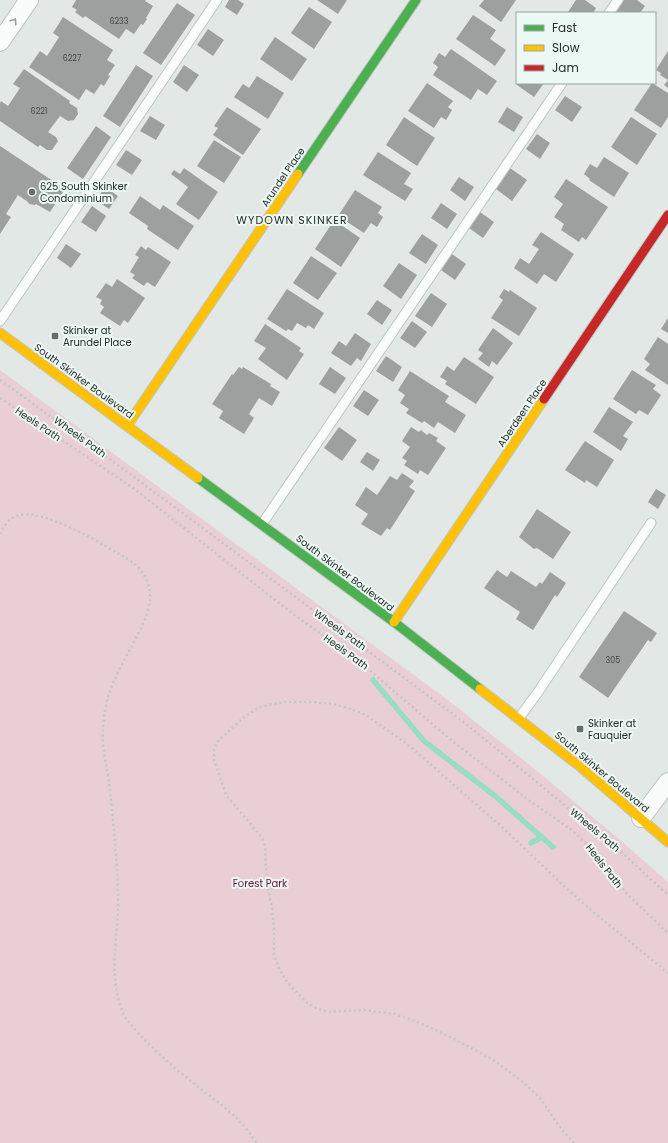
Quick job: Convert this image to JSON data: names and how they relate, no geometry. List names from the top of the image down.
{
  "streets": {
    "street": ["Arundel Place", "South Skinker Boulevard", "Aberdeen Place"],
    "path": ["Heels Path", "Wheels Path"]
  },
  "crossings": [
    ["Arundel Place", "South Skinker Boulevard"],
    ["South Skinker Boulevard", "Aberdeen Place"]
  ],
  "districts": ["WYDOWN SKINKER"],
  "parks": ["Forest Park"],
  "places": {
    "other": ["625 South Skinker Condominium"],
    "transit": ["Skinker at Arundel Place", "Skinker at Fauquier"]
  },
  "house_numbers": [
    "6233",
    "6227",
    "6221",
    "305"
  ],
  "legend": ["Fast", "Slow", "Jam"]
}
